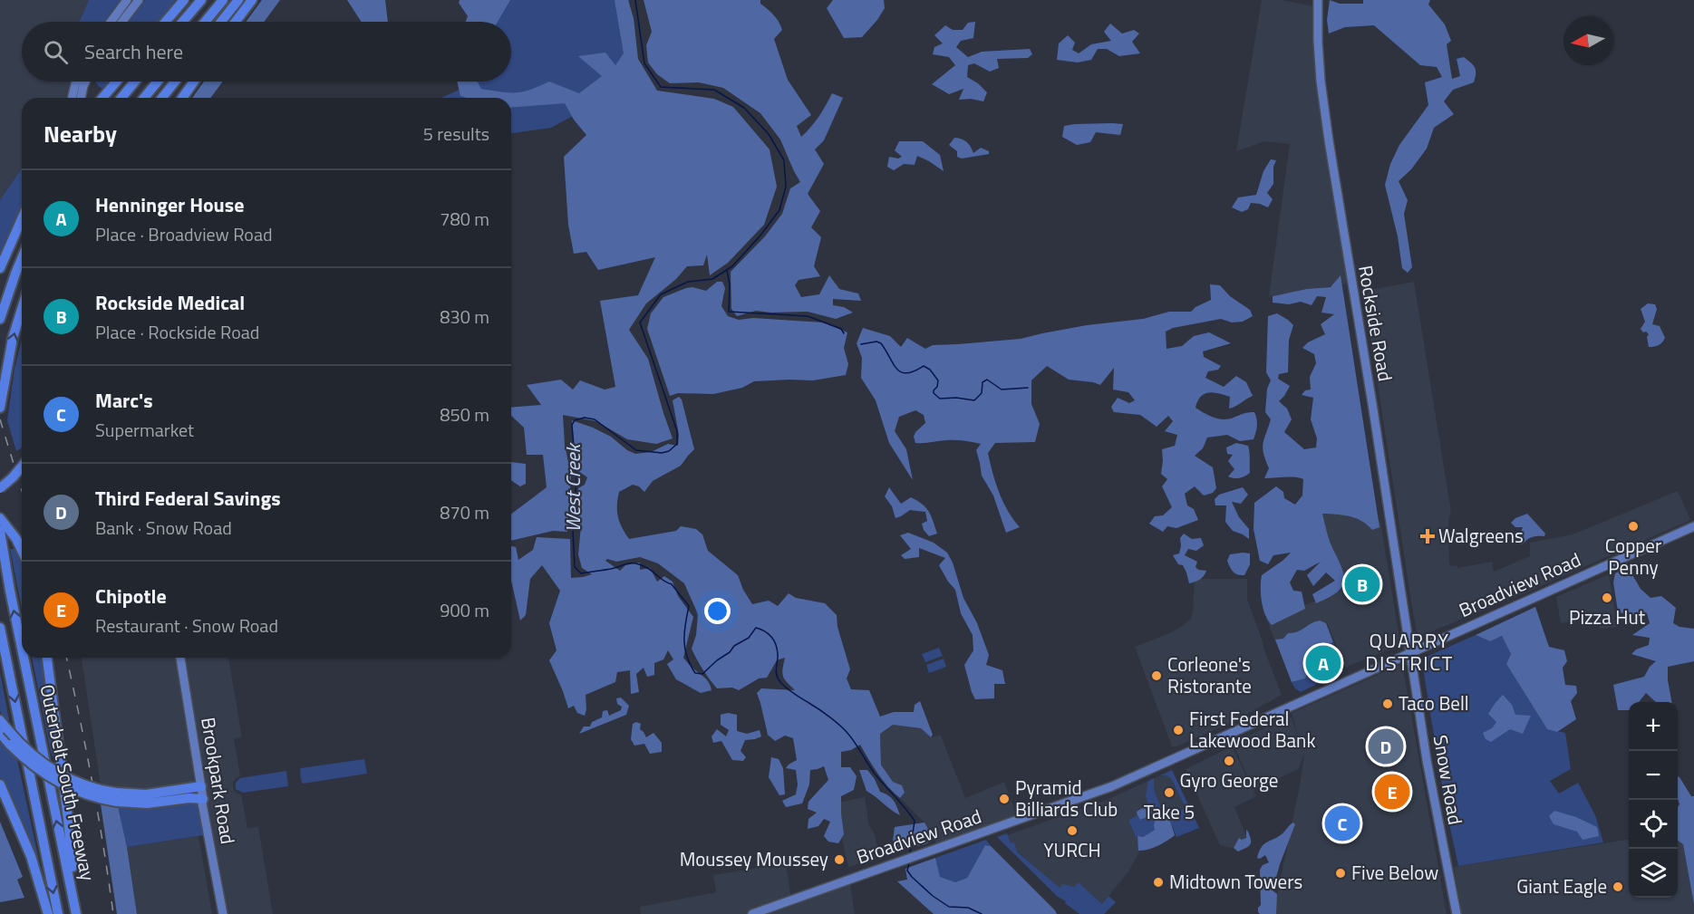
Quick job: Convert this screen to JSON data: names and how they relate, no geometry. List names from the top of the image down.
{
  "streets": {
    "highway": ["Outerbelt South Freeway"],
    "main road": [
      "Rockside Road",
      "Broadview Road",
      "Snow Road",
      "Brookpark Road"
    ]
  },
  "crossings": [
    ["Rockside Road", "Broadview Road"],
    ["Rockside Road", "Snow Road"],
    ["Broadview Road", "Snow Road"]
  ],
  "districts": ["QUARRY DISTRICT"],
  "water": ["West Creek"],
  "places": {
    "other": [
      "Copper Penny",
      "Pizza Hut",
      "Corleone's Ristorante",
      "Taco Bell",
      "First Federal Lakewood Bank",
      "Gyro George",
      "Take 5",
      "Pyramid Billiards Club",
      "YURCH",
      "Moussey Moussey",
      "Five Below",
      "Midtown Towers",
      "Giant Eagle"
    ],
    "health": ["Walgreens"]
  },
  "north": "left",
  "page": {
    "search": "Search here",
    "heading": ["Nearby", "5 results"],
    "list": [
      {
        "mark": "A",
        "name": "Henninger House",
        "note": "Place · Broadview Road",
        "value": "780 m"
      },
      {
        "mark": "B",
        "name": "Rockside Medical",
        "note": "Place · Rockside Road",
        "value": "830 m"
      },
      {
        "mark": "C",
        "name": "Marc's",
        "note": "Supermarket",
        "value": "850 m"
      },
      {
        "mark": "D",
        "name": "Third Federal Savings",
        "note": "Bank · Snow Road",
        "value": "870 m"
      },
      {
        "mark": "E",
        "name": "Chipotle",
        "note": "Restaurant · Snow Road",
        "value": "900 m"
      }
    ],
    "pins": [
      "B",
      "A",
      "D",
      "E",
      "C"
    ],
    "map_buttons": ["+", "−"]
  }
}
